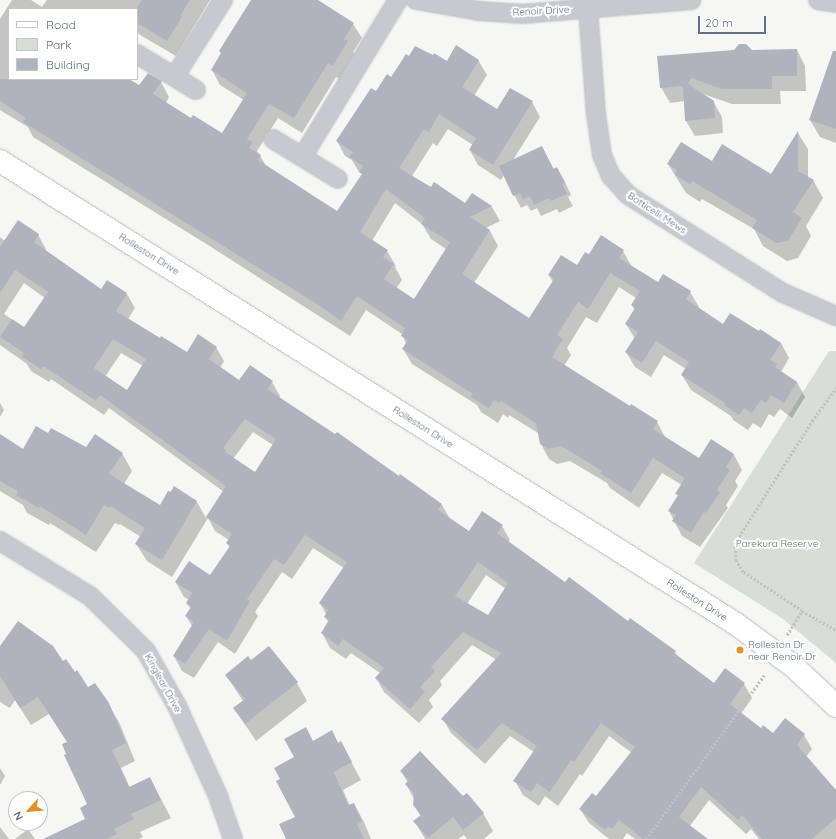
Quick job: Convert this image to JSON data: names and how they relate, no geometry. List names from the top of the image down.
{
  "streets": {
    "main road": ["Rolleston Drive"],
    "street": ["Renoir Drive", "Botticelli Mews", "Kinglear Drive"]
  },
  "crossings": [
    ["Renoir Drive", "Botticelli Mews"]
  ],
  "parks": ["Parekura Reserve"],
  "places": ["Rolleston Dr near Renoir Dr"],
  "legend": ["Road", "Park", "Building"],
  "scale_bar": "20 m",
  "north": "bottom left"
}
